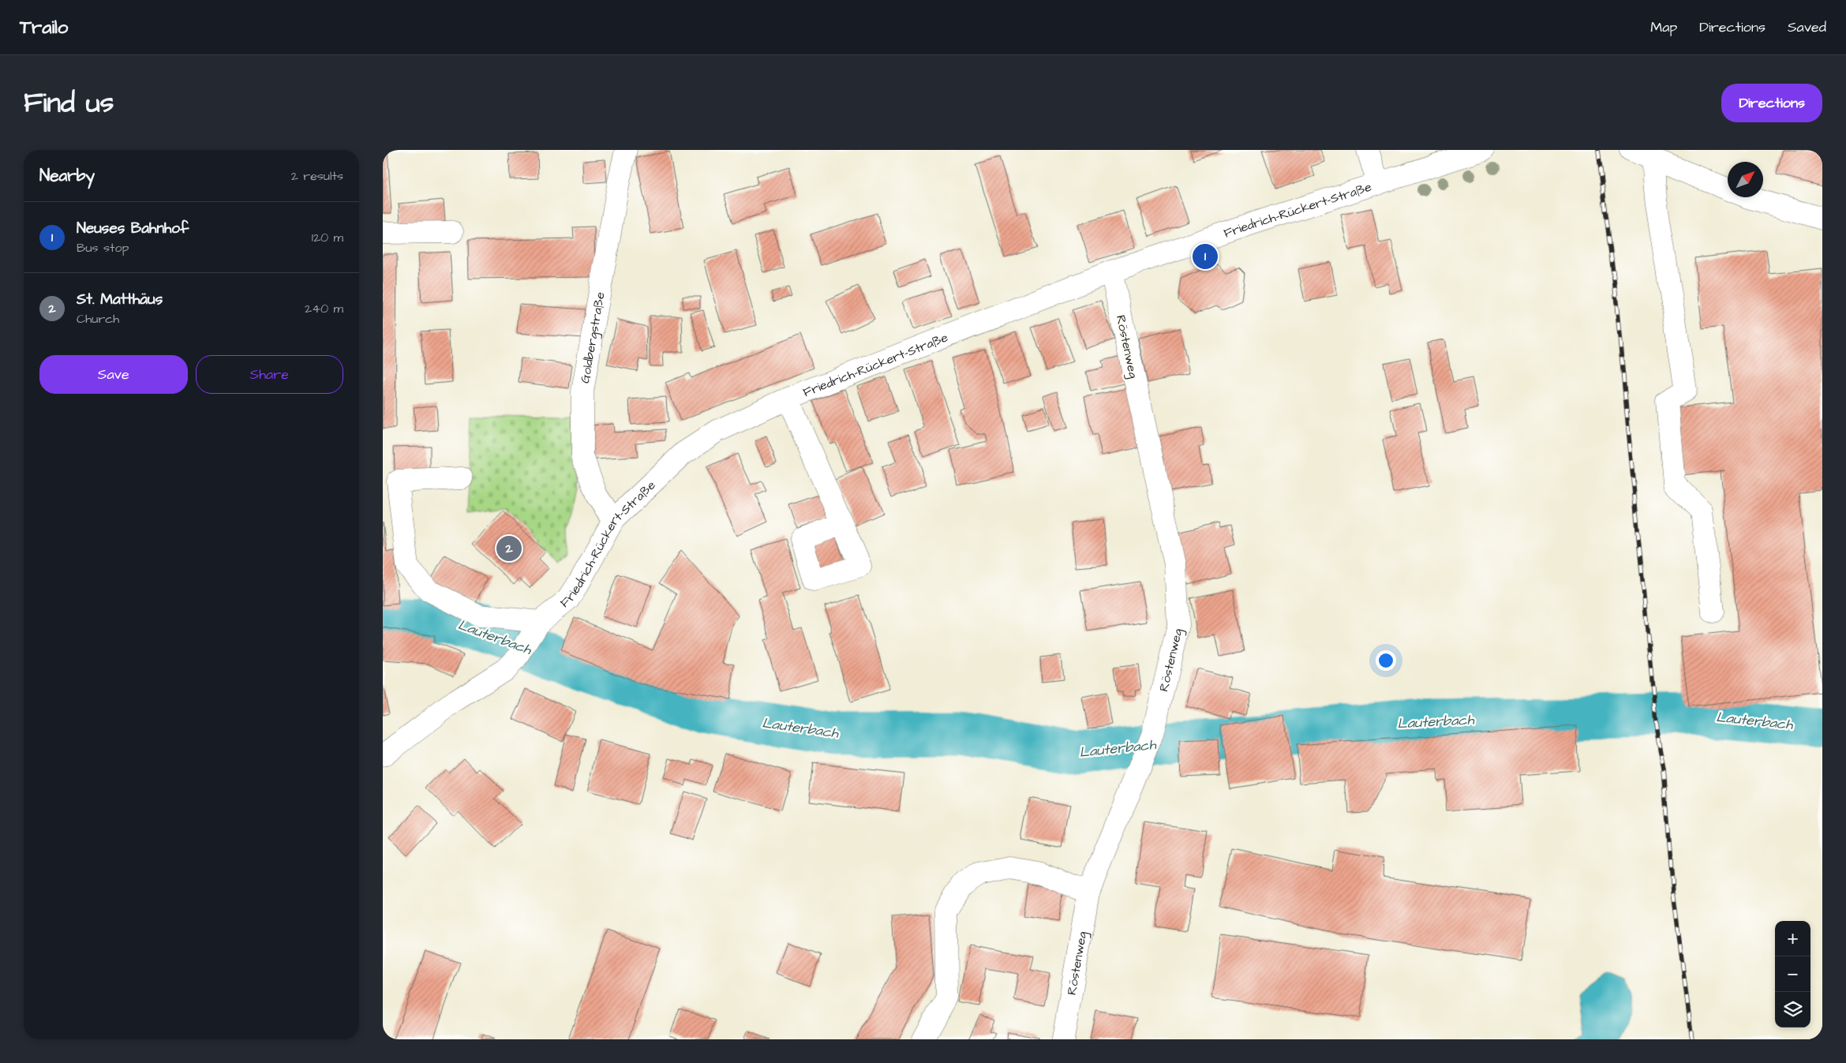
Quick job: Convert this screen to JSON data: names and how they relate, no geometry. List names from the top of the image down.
{
  "streets": {
    "street": ["Friedrich-Rückert-Straße", "Goldbergstraße", "Röstenweg"]
  },
  "crossings": [
    ["Friedrich-Rückert-Straße", "Goldbergstraße"],
    ["Friedrich-Rückert-Straße", "Röstenweg"]
  ],
  "water": ["Lauterbach"],
  "north": "top right",
  "page": {
    "header": "Trailo",
    "nav": ["Map", "Directions", "Saved"],
    "title": "Find us",
    "buttons": [
      "Directions",
      ["Save", "Share"]
    ],
    "heading": ["Nearby", "2 results"],
    "list": [
      {
        "mark": "1",
        "name": "Neuses Bahnhof",
        "note": "Bus stop",
        "value": "120 m"
      },
      {
        "mark": "2",
        "name": "St. Matthäus",
        "note": "Church",
        "value": "240 m"
      }
    ],
    "pins": ["1", "2"],
    "map_buttons": ["+", "−"]
  }
}
